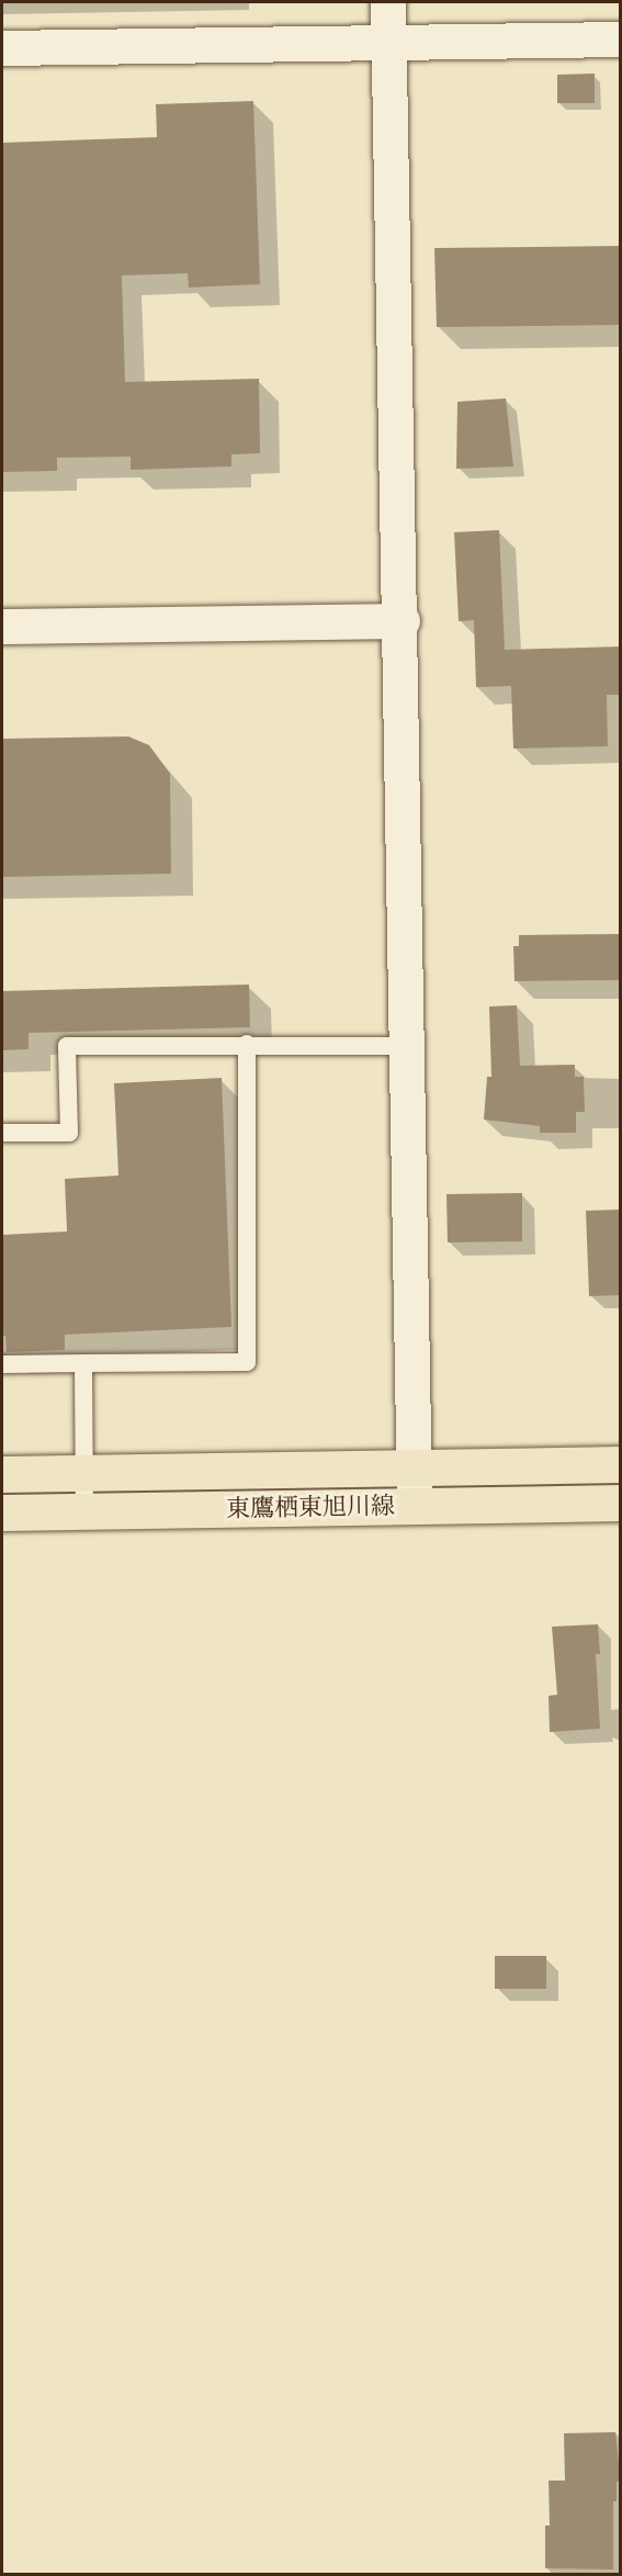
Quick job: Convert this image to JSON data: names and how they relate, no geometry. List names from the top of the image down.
{
  "streets": {
    "main road": ["東鷹栖東旭川線"]
  }
}
